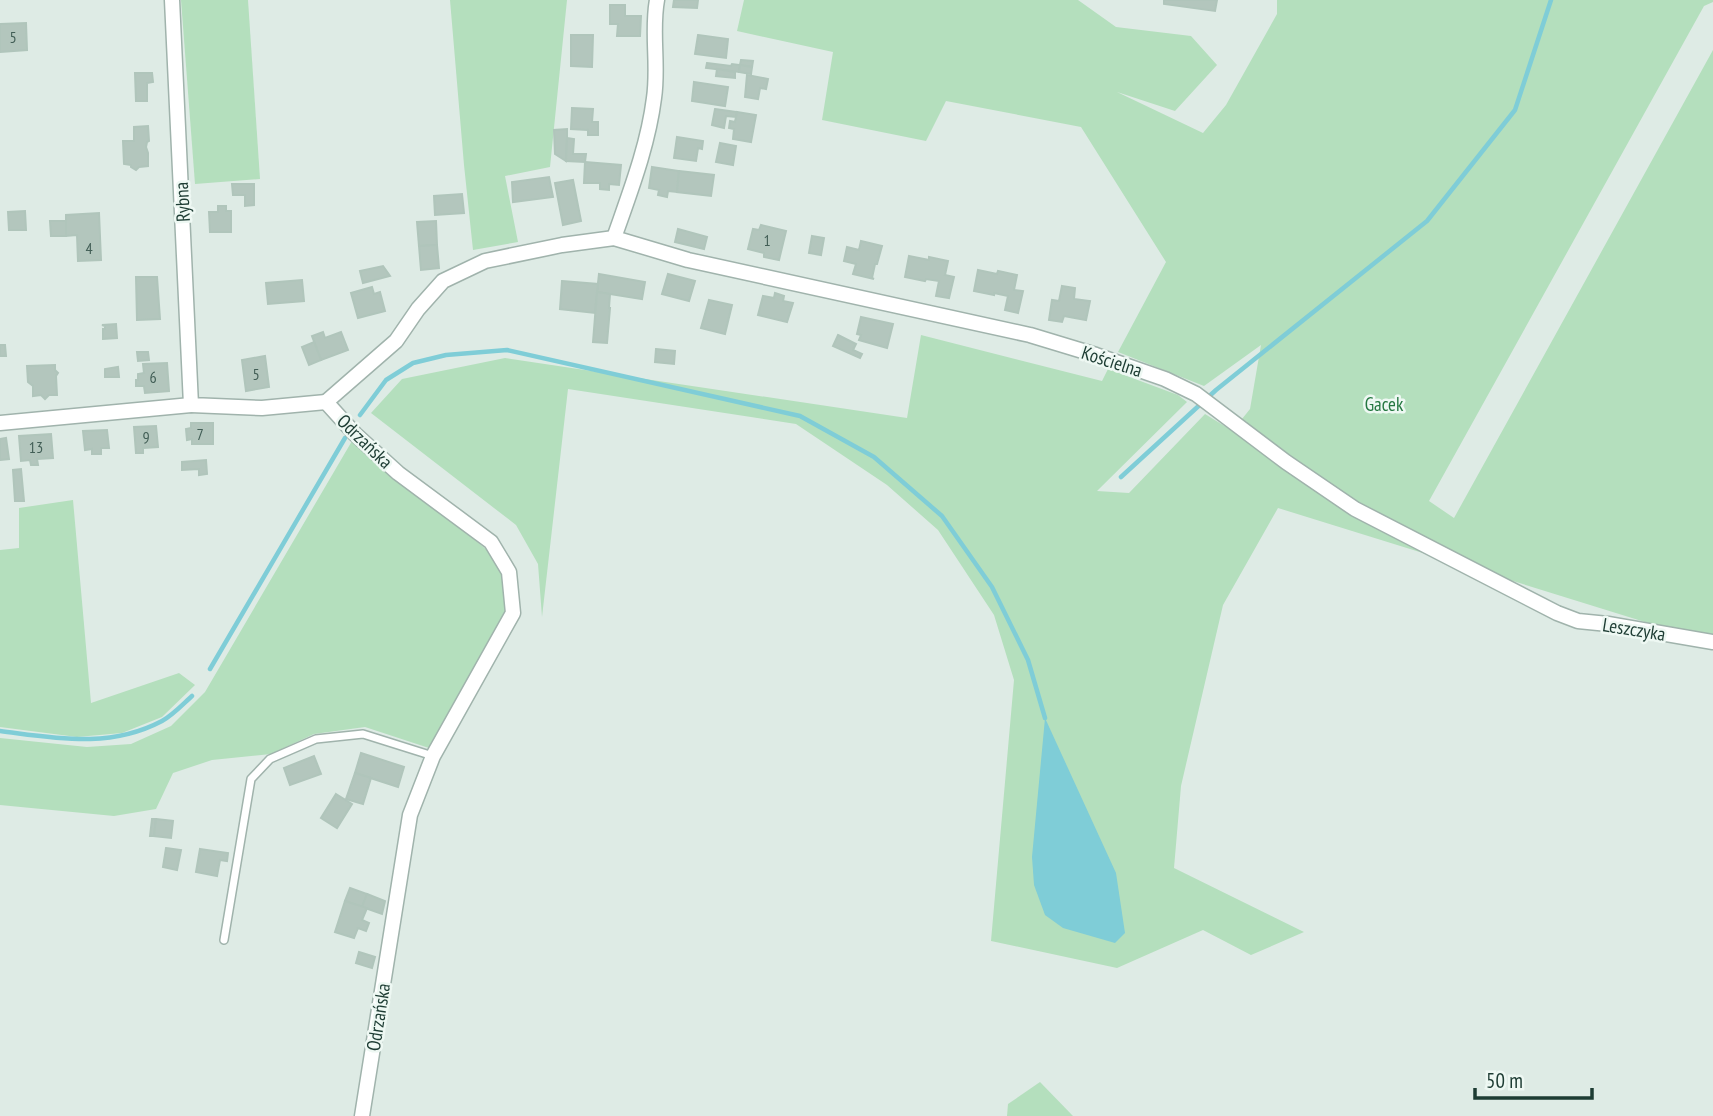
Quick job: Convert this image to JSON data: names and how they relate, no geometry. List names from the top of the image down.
{
  "streets": {
    "street": [
      "Rybna",
      "Kościelna",
      "Odrzańska",
      "Leszczyka"
    ]
  },
  "crossings": [
    ["Kościelna", "Odrzańska"],
    ["Kościelna", "Leszczyka"]
  ],
  "parks": ["Gacek"],
  "house_numbers": [
    "5",
    "1",
    "4",
    "5",
    "6",
    "7",
    "9",
    "13"
  ],
  "scale_bar": "50 m"
}
